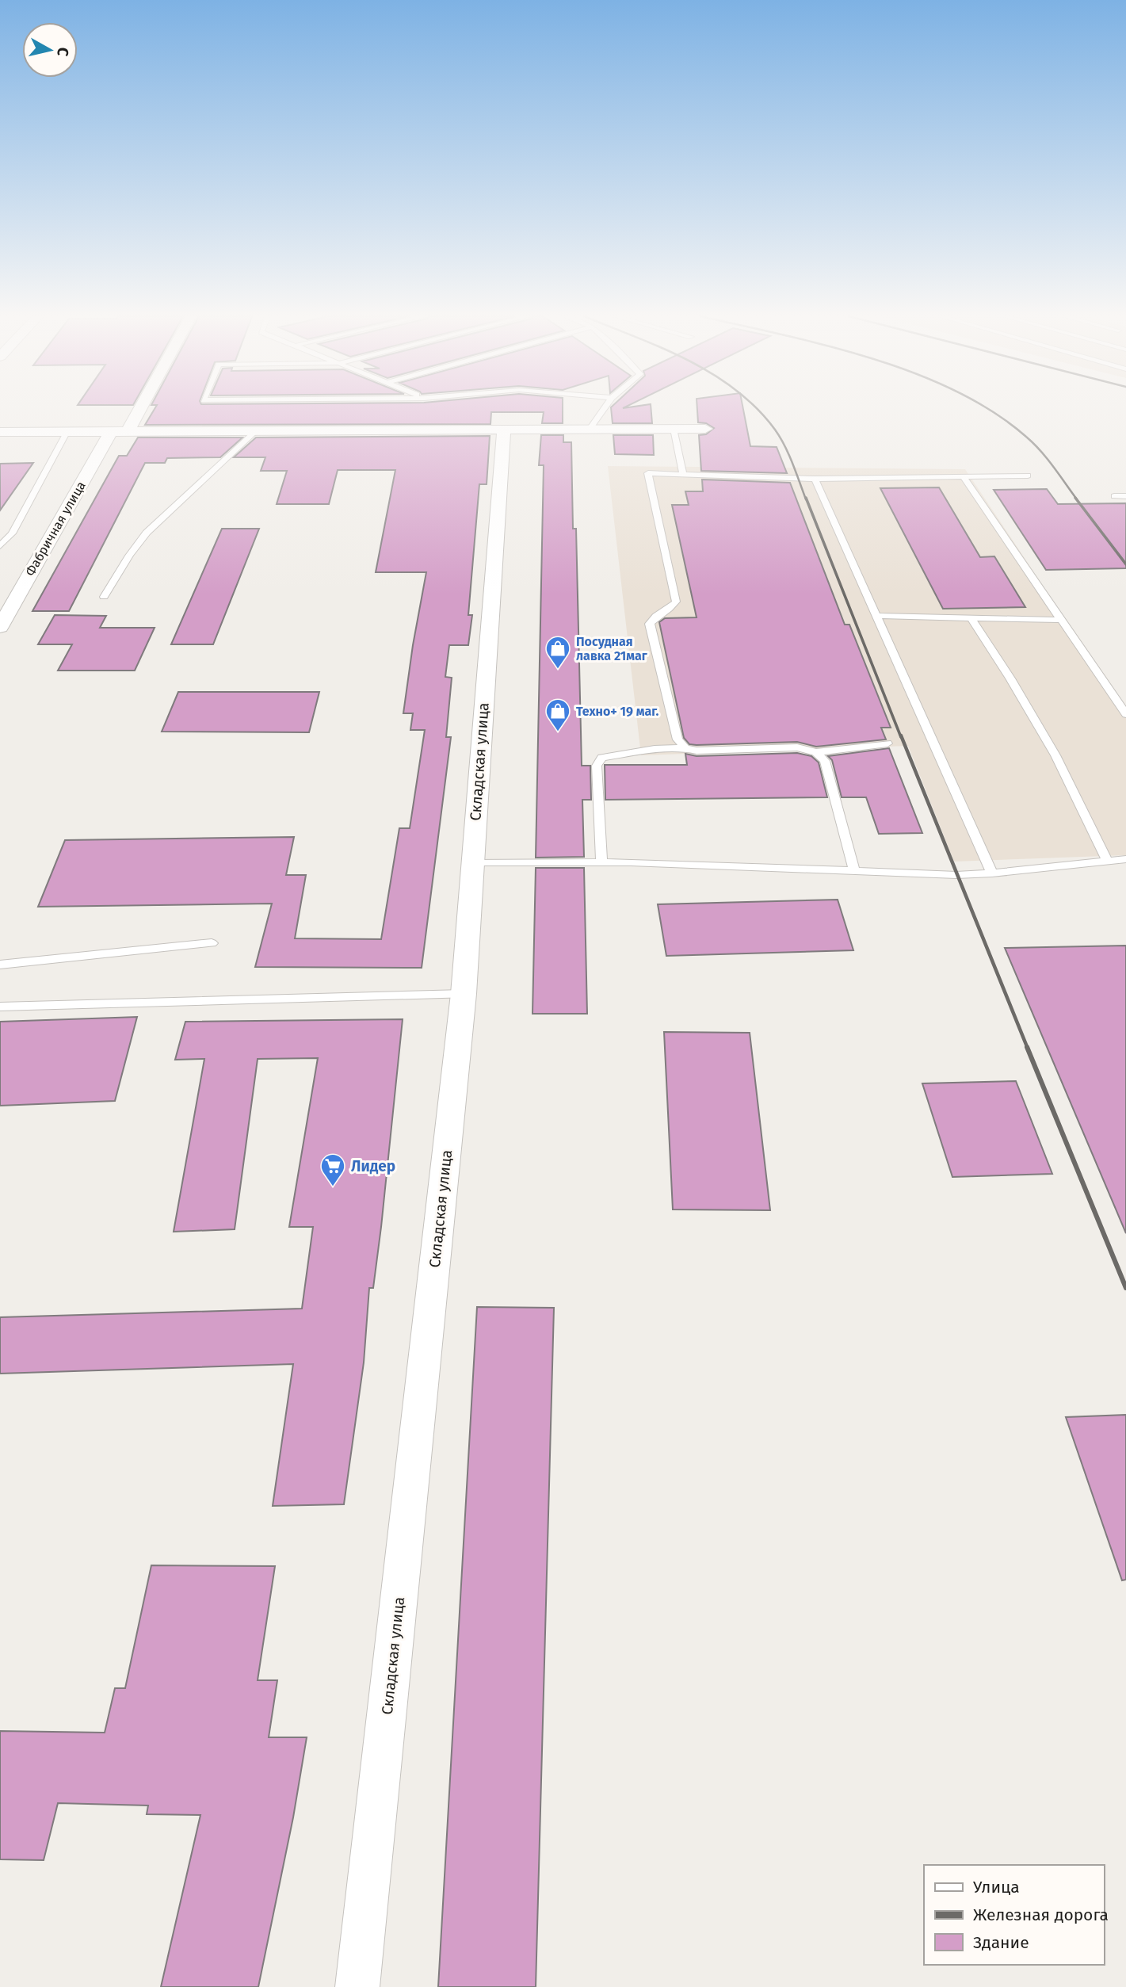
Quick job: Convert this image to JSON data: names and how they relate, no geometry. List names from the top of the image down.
{
  "streets": {
    "street": ["Фабричная улица", "Складская улица"]
  },
  "places": {
    "shop": ["Посудная лавка 21маг", "Техно+ 19 маг."],
    "supermarket": ["Лидер"]
  },
  "legend": ["Улица", "Железная дорога", "Здание"],
  "north": "right"
}
